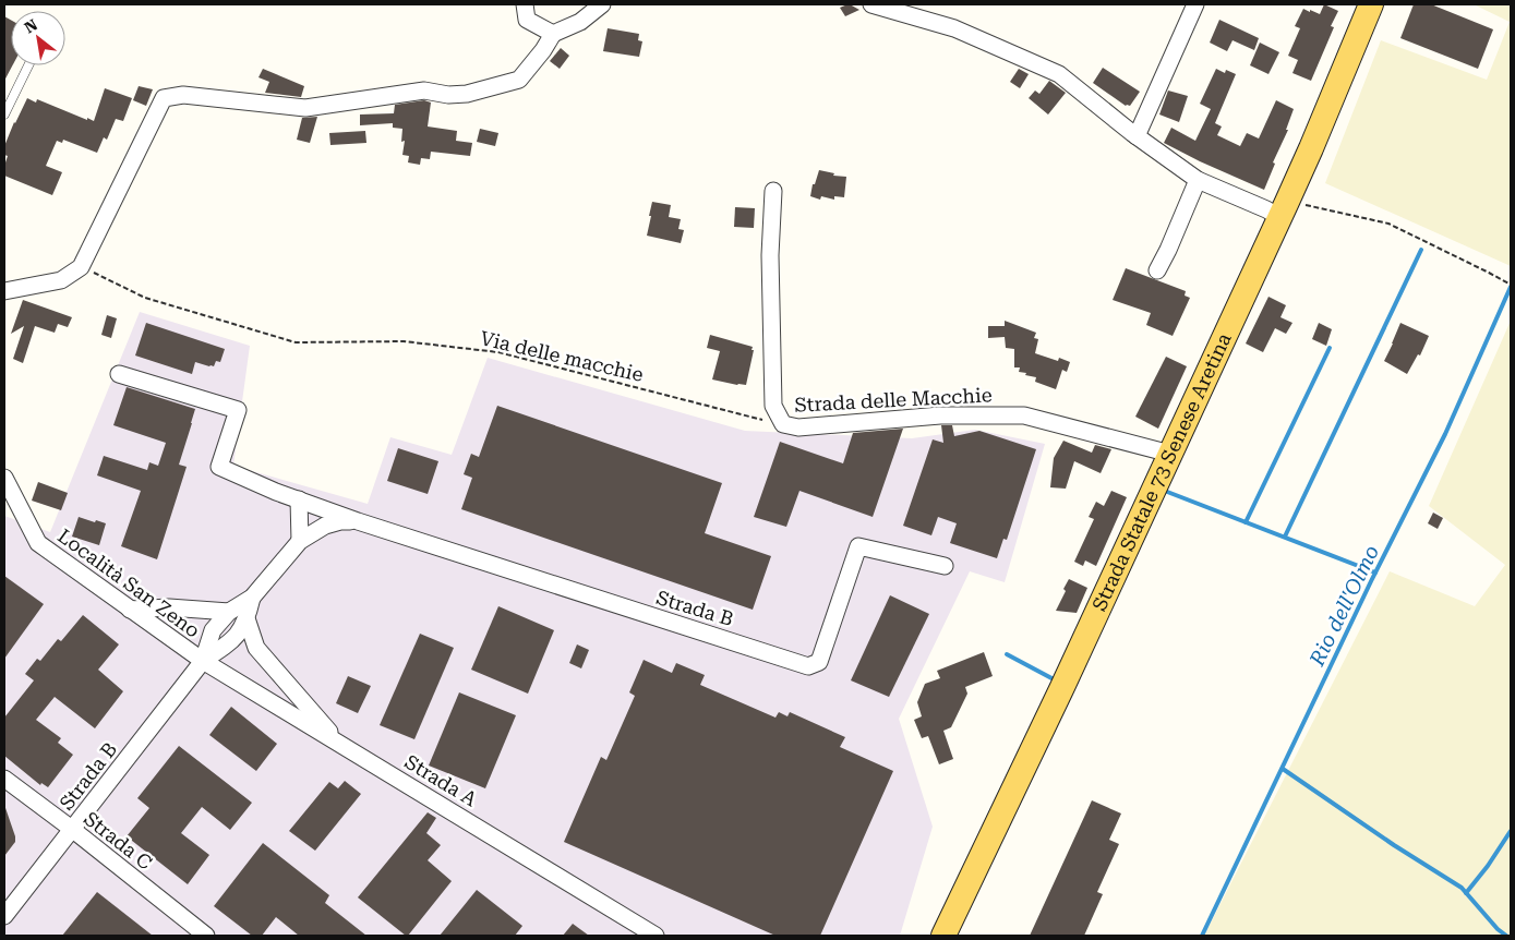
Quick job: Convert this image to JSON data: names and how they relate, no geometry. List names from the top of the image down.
{
  "streets": {
    "main road": ["Strada Statale 73 Senese Aretina"],
    "street": [
      "Strada delle Macchie",
      "Località San Zeno",
      "Strada B",
      "Strada A",
      "Strada C"
    ],
    "path": ["Via delle macchie"]
  },
  "crossings": [
    ["Via delle macchie", "Strada delle Macchie"],
    ["Strada delle Macchie", "Strada Statale 73 Senese Aretina"],
    ["Località San Zeno", "Strada B"],
    ["Località San Zeno", "Strada A"],
    ["Strada B", "Strada A"],
    ["Strada B", "Strada C"]
  ],
  "water": ["Rio dell'Olmo"],
  "north": "top left"
}
